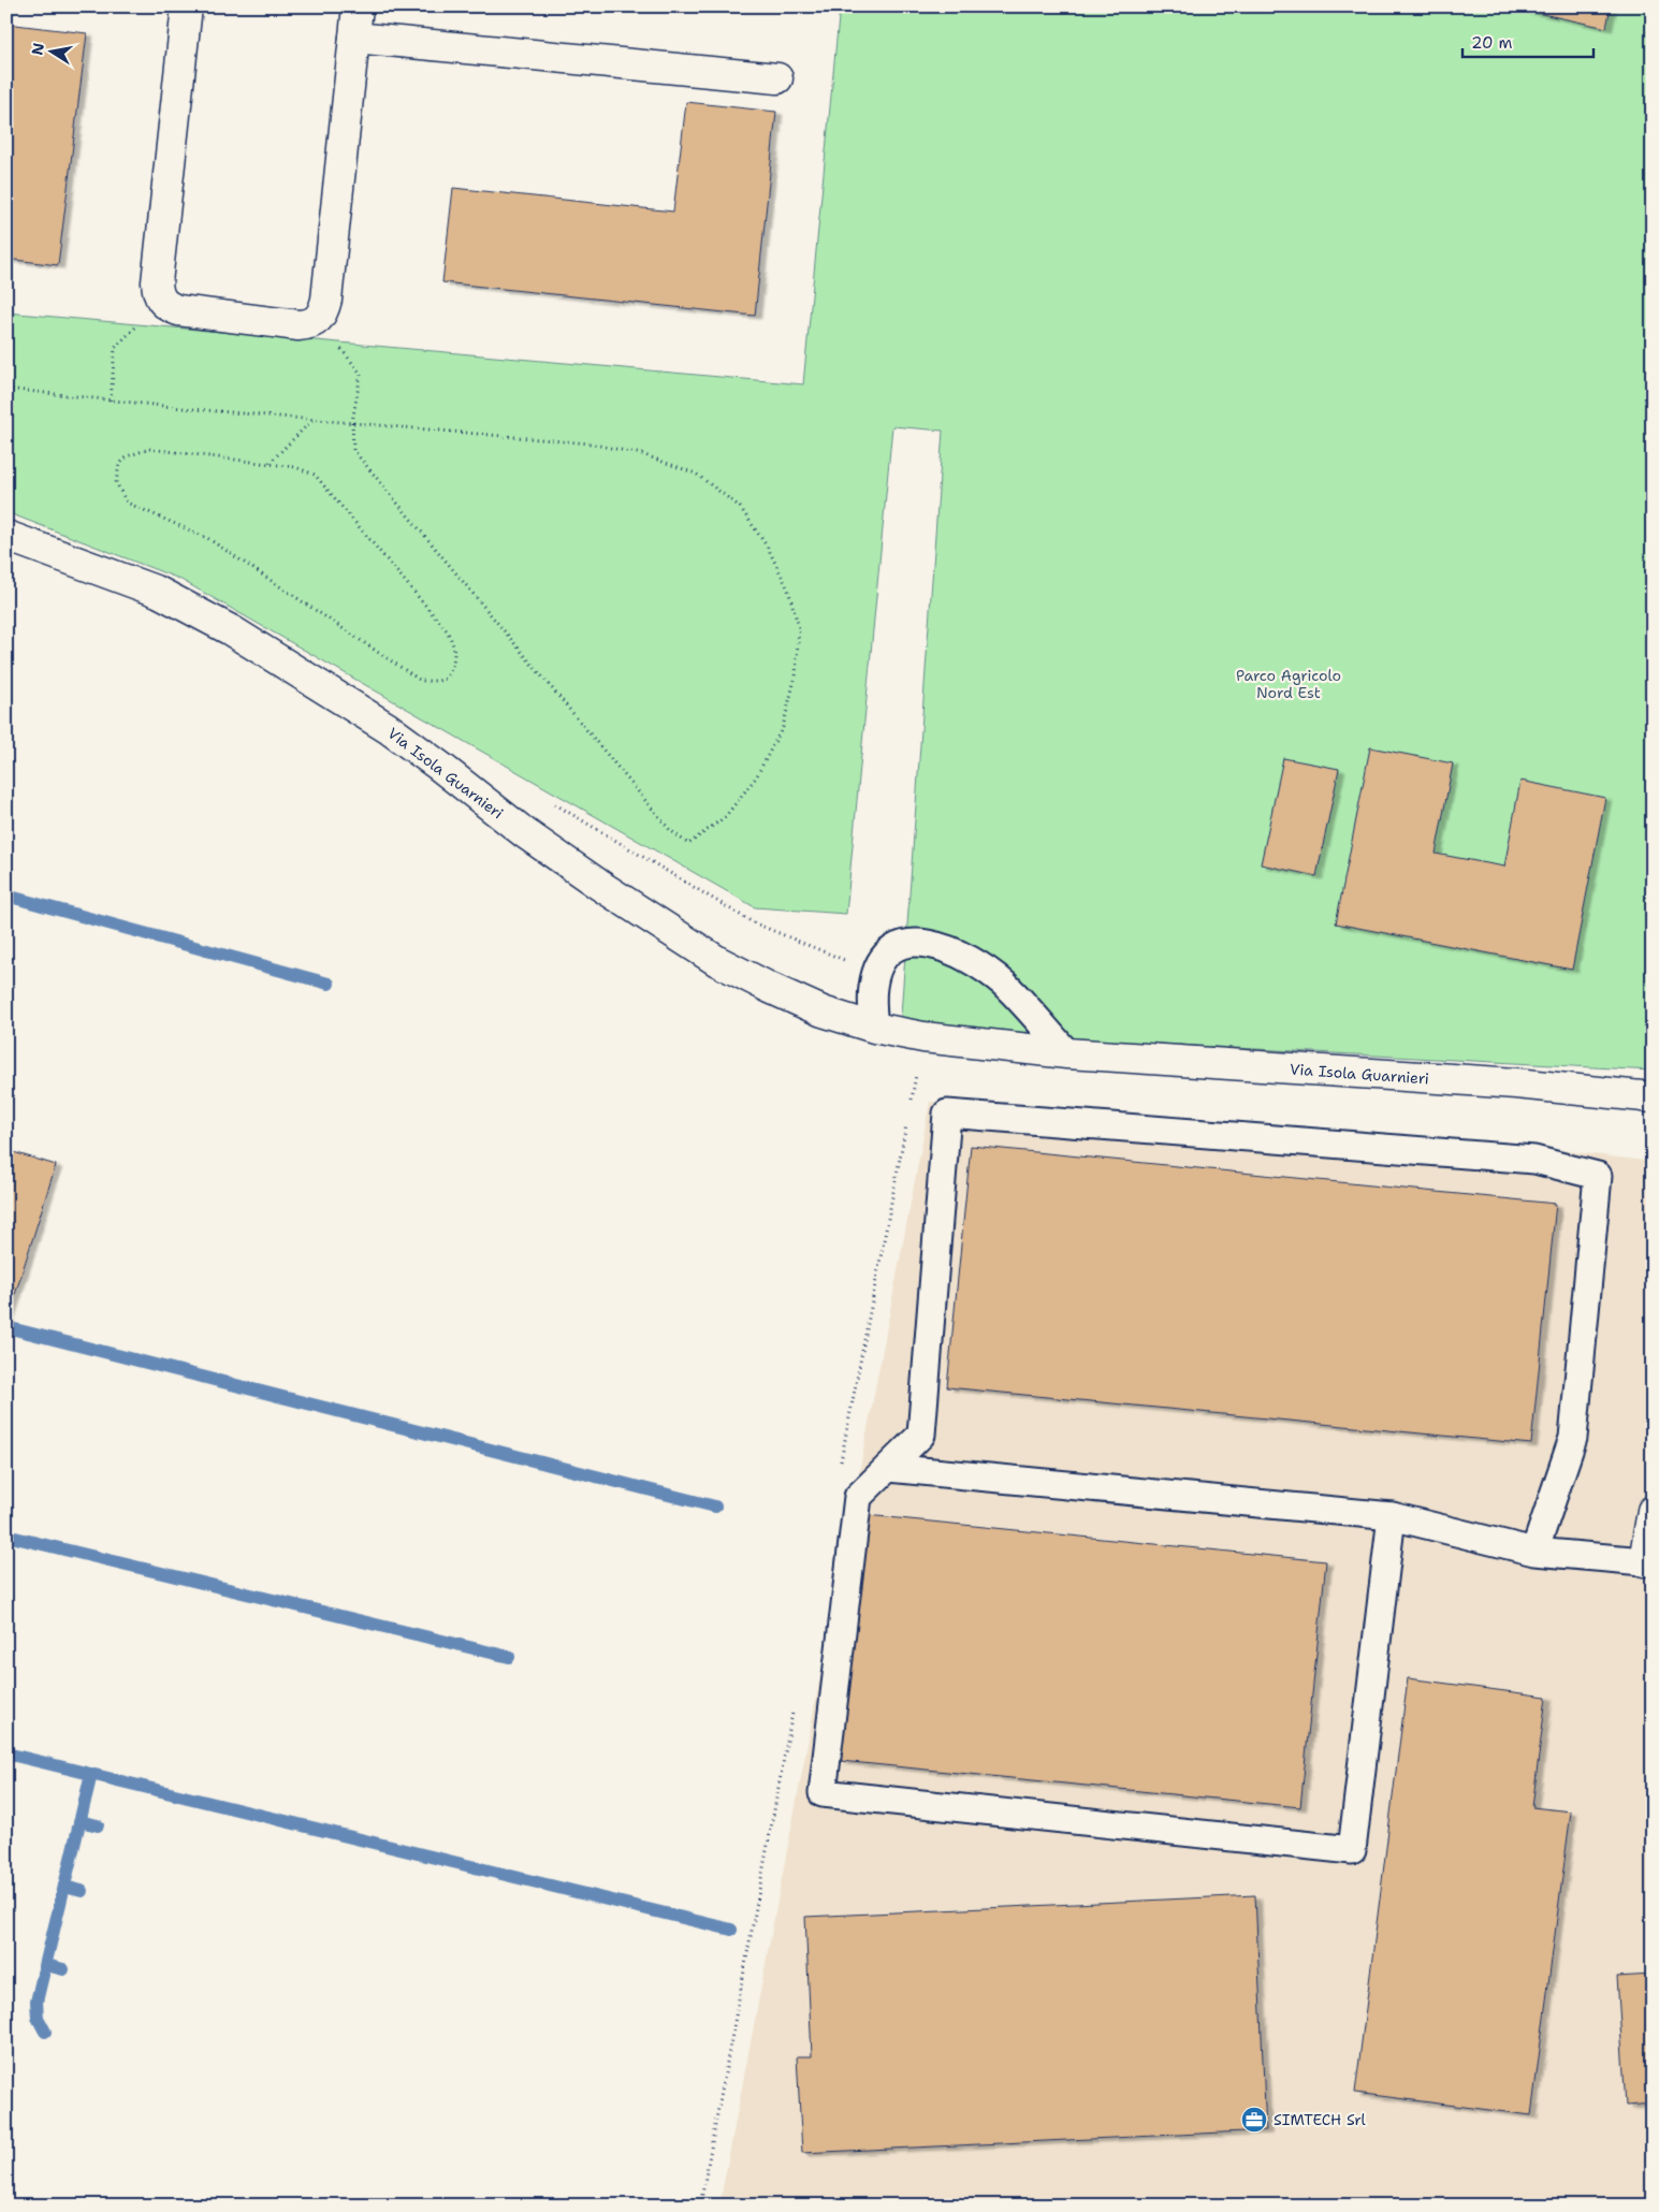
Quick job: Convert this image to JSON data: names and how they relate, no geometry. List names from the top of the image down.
{
  "streets": {
    "street": ["Via Isola Guarnieri"]
  },
  "parks": ["Parco Agricolo Nord Est"],
  "places": {
    "office": ["SIMTECH Srl"]
  },
  "scale_bar": "20 m",
  "north": "left"
}
